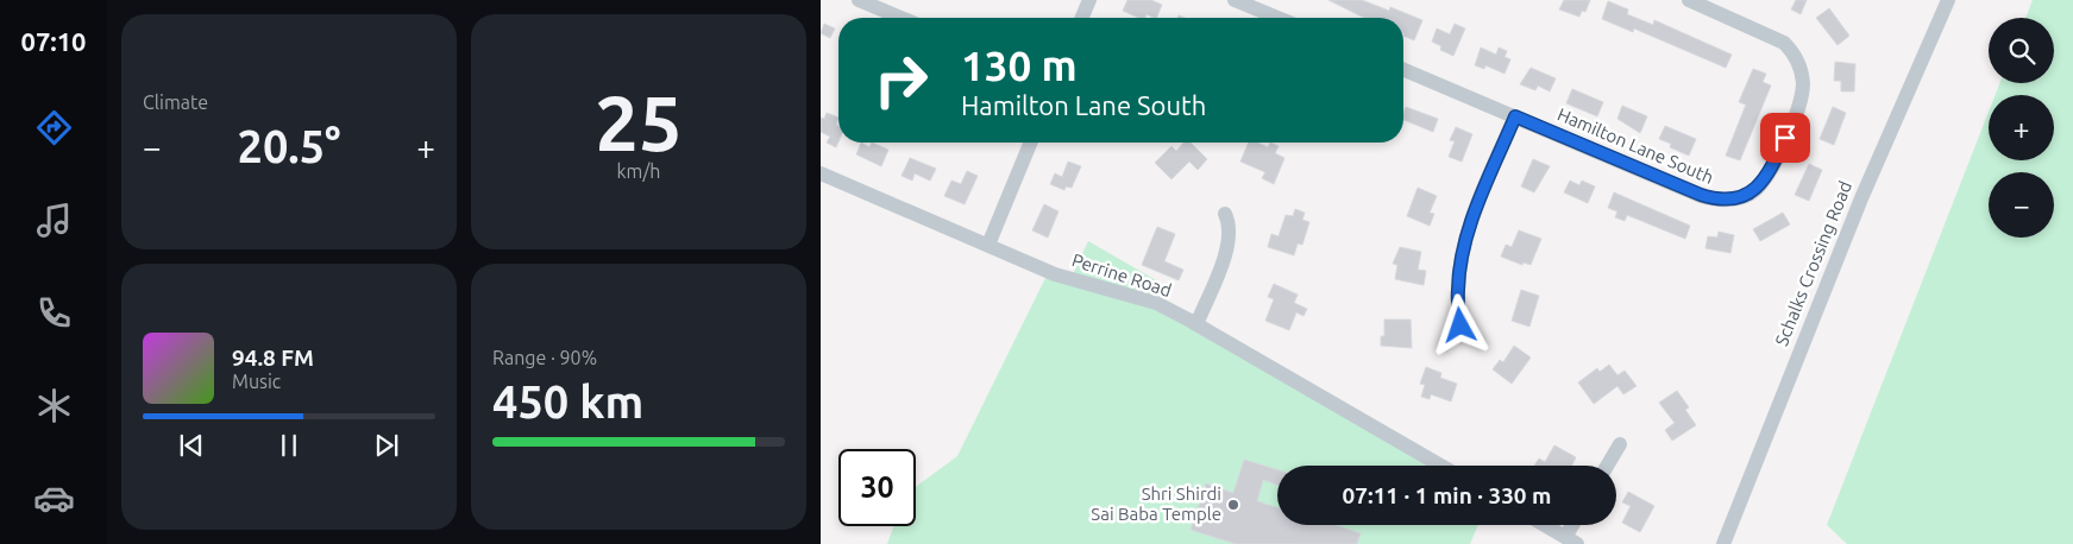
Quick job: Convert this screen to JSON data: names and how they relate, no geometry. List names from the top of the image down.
{
  "streets": {
    "street": ["Hamilton Lane South", "Schalks Crossing Road", "Perrine Road"]
  },
  "places": ["Shri Shirdi Sai Baba Temple"],
  "page": {
    "tabs": "07:10",
    "tile": [
      "Climate",
      ["25", "km/h"],
      ["Range · 90%", "450 km"]
    ],
    "map_buttons": ["+", "−"],
    "turn": ["130 m", "Hamilton Lane South"],
    "heat": ["−", "20.5°", "+"],
    "song": ["94.8 FM", "Music"],
    "limit": "30",
    "trip": "07:11 · 1 min · 330 m"
  }
}
